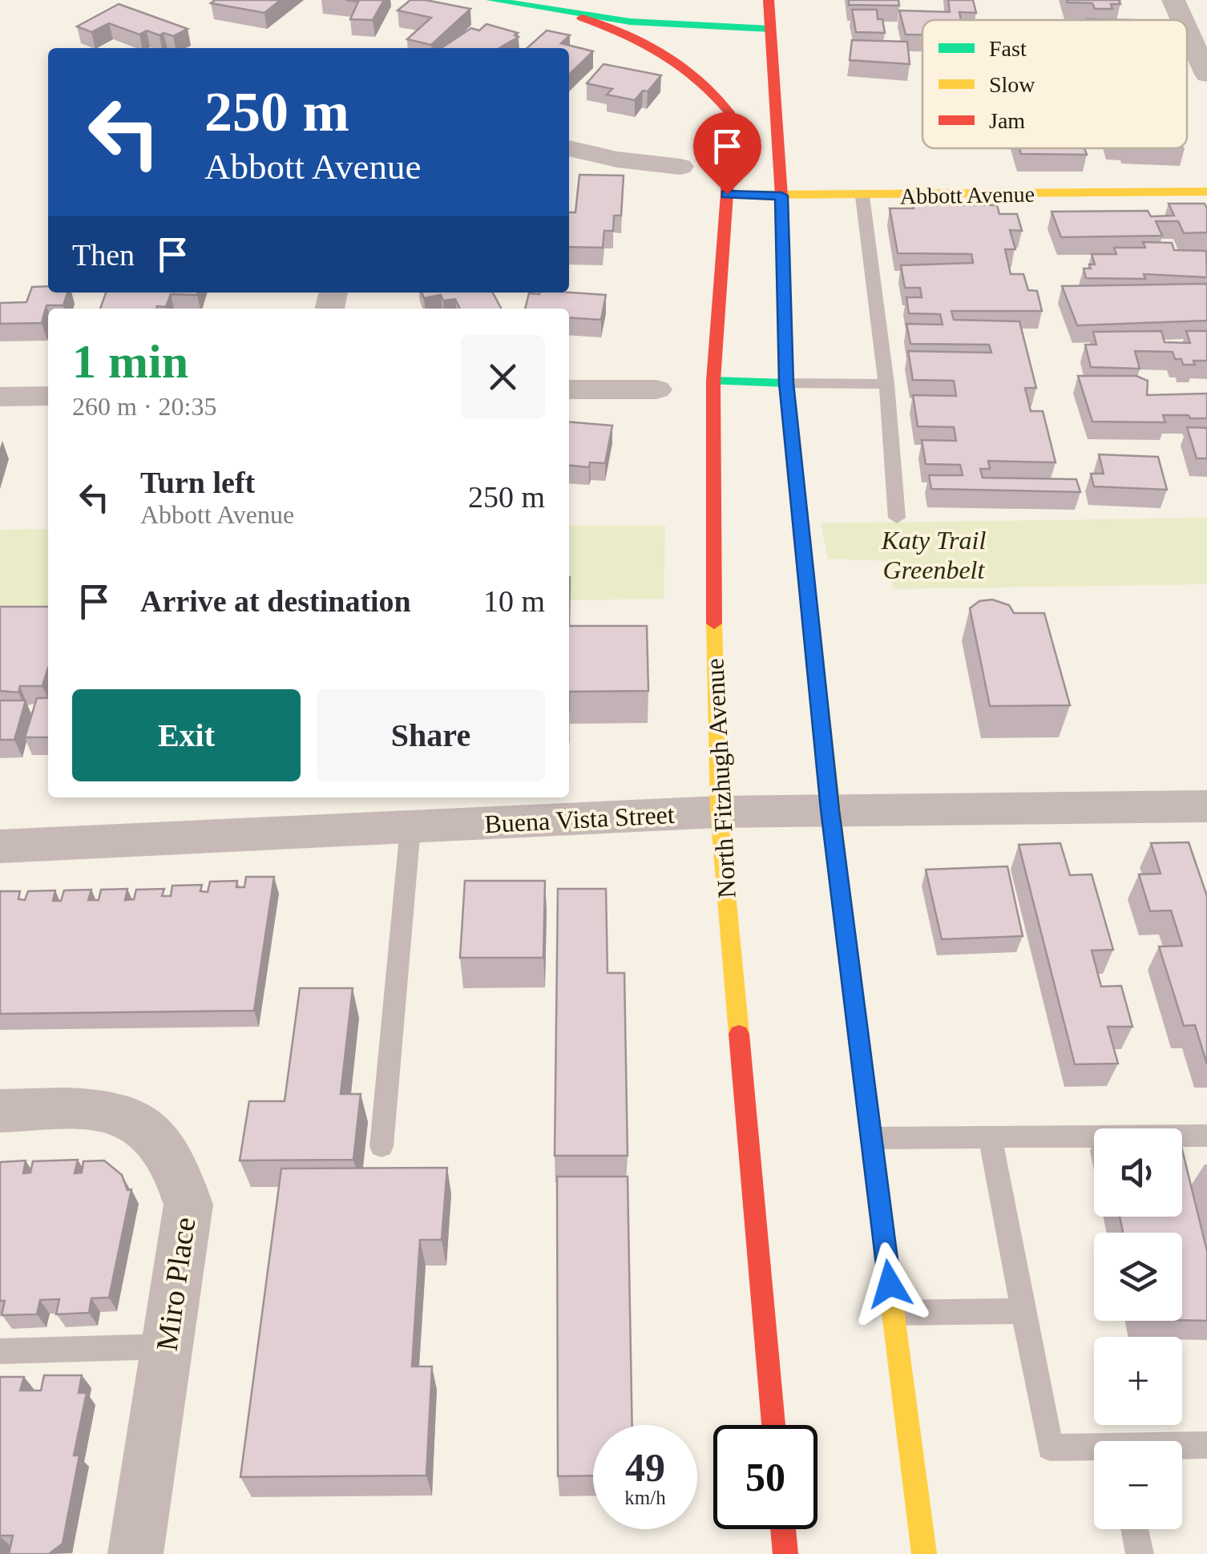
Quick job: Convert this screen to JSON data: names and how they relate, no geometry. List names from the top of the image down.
{
  "streets": {
    "main road": ["Abbott Avenue", "North Fitzhugh Avenue"],
    "street": ["Buena Vista Street", "Miro Place"]
  },
  "crossings": [
    ["Abbott Avenue", "North Fitzhugh Avenue"],
    ["North Fitzhugh Avenue", "Buena Vista Street"]
  ],
  "parks": ["Katy Trail Greenbelt"],
  "legend": ["Fast", "Slow", "Jam"],
  "page": {
    "turn": ["250 m", "Abbott Avenue"],
    "then": "Then",
    "heading": ["1 min", "260 m · 20:35"],
    "list": [
      {
        "name": "Turn left",
        "note": "Abbott Avenue",
        "value": "250 m"
      },
      {
        "name": "Arrive at destination",
        "value": "10 m"
      }
    ],
    "buttons": ["Exit", "Share"],
    "map_buttons": ["+", "−"],
    "speed": "49 km/h",
    "limit": "50"
  }
}
